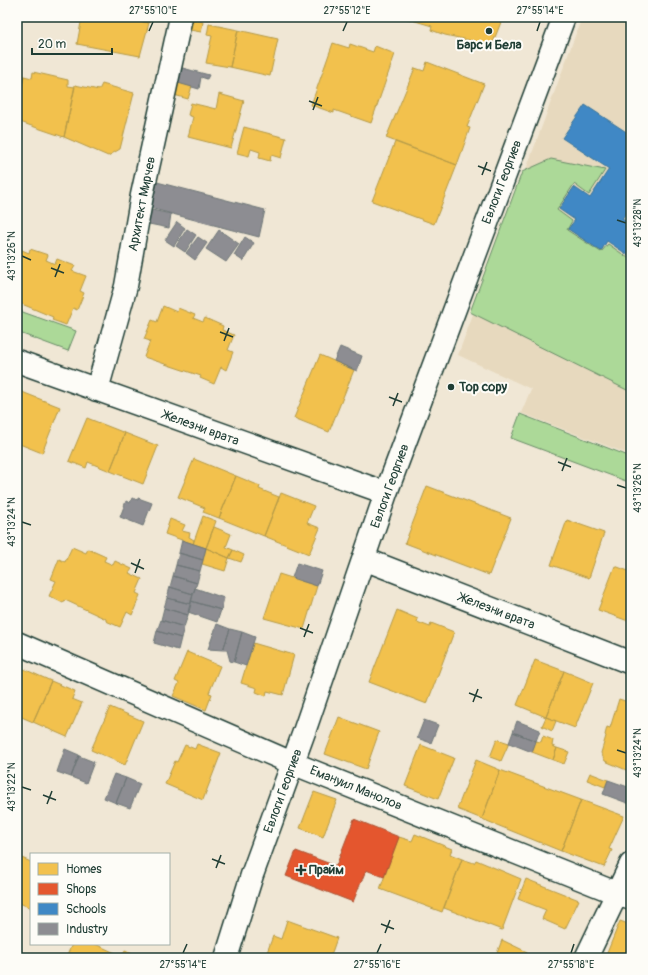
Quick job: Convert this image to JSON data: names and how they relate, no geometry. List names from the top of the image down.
{
  "streets": {
    "street": [
      "Евлоги Георгиев",
      "Архитект Мирчев",
      "Железни врата",
      "Емануил Манолов"
    ]
  },
  "crossings": [
    ["Евлоги Георгиев", "Железни врата"],
    ["Евлоги Георгиев", "Емануил Манолов"],
    ["Архитект Мирчев", "Железни врата"]
  ],
  "places": {
    "other": ["Барс и Бела", "Top copy"],
    "health": ["Прайм"]
  },
  "legend": [
    "Homes",
    "Shops",
    "Schools",
    "Industry"
  ],
  "scale_bar": "20 m",
  "coordinates": [
    "27°55'10\"E",
    "27°55'12\"E",
    "27°55'14\"E",
    "43°13'28\"N",
    "43°13'26\"N",
    "43°13'24\"N",
    "43°13'22\"N",
    "27°55'16\"E",
    "27°55'18\"E"
  ]
}
